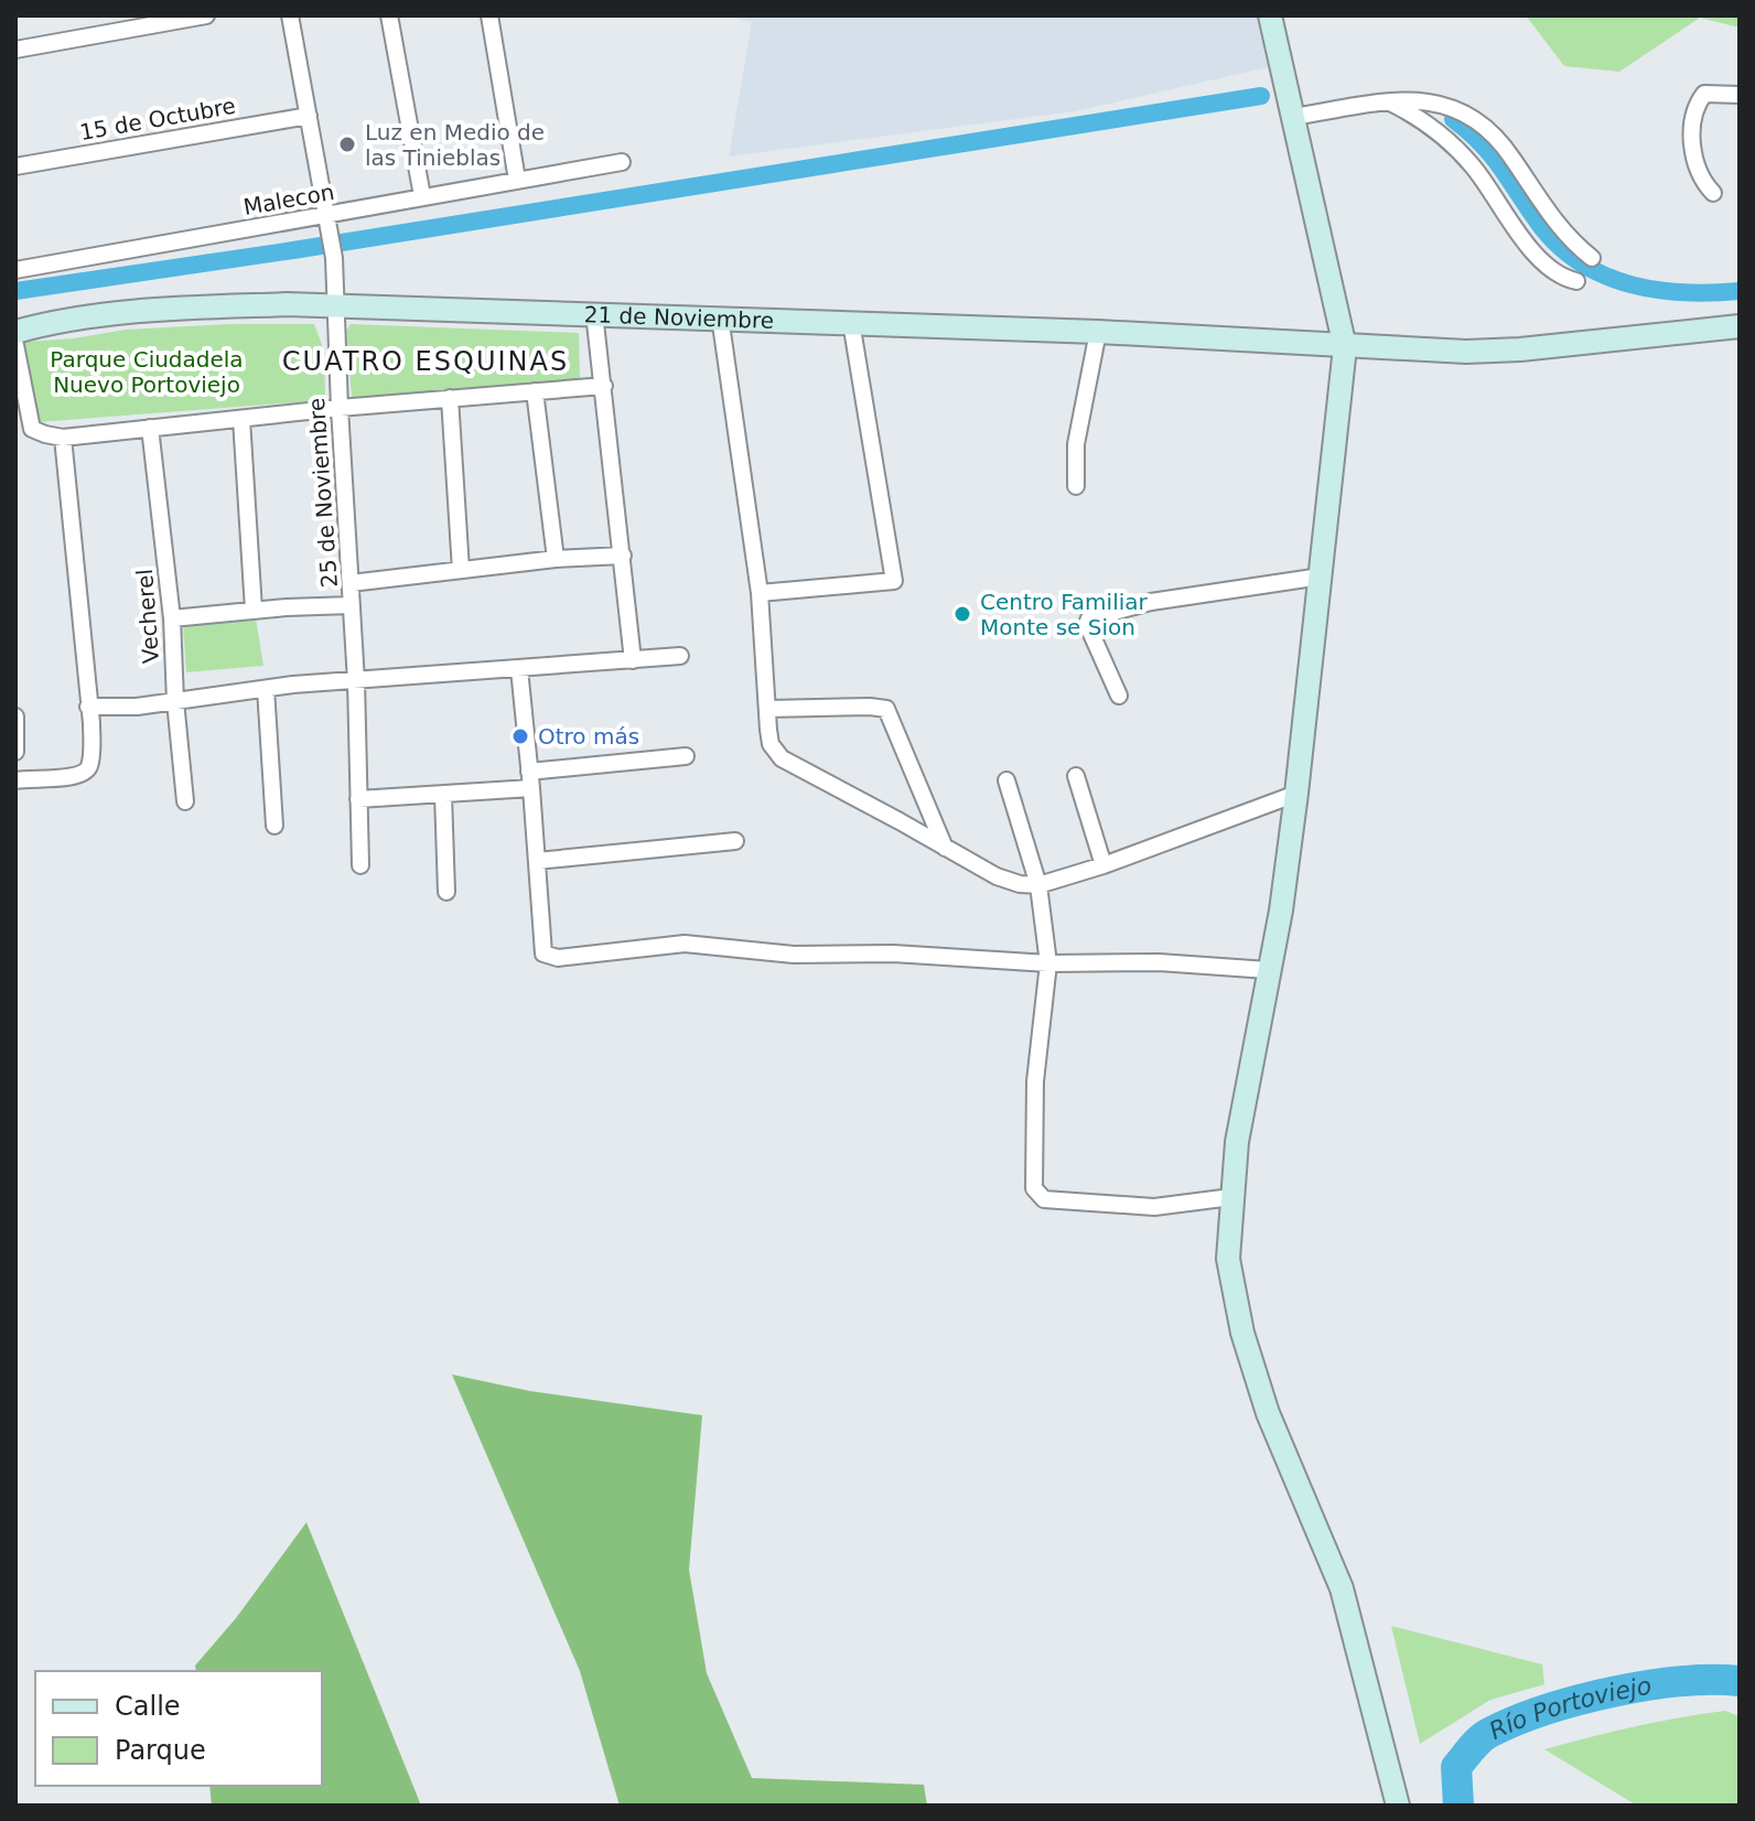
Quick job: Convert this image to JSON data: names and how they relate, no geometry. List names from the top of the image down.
{
  "streets": {
    "street": [
      "15 de Octubre",
      "Malecon",
      "21 de Noviembre",
      "25 de Noviembre",
      "Vecherel"
    ]
  },
  "crossings": [
    ["15 de Octubre", "25 de Noviembre"],
    ["Malecon", "25 de Noviembre"],
    ["21 de Noviembre", "25 de Noviembre"]
  ],
  "districts": ["CUATRO ESQUINAS"],
  "water": ["Río Portoviejo"],
  "parks": ["Parque Ciudadela Nuevo Portoviejo"],
  "places": ["Luz en Medio de las Tinieblas", "Centro Familiar Monte se Sion", "Otro más"],
  "legend": ["Calle", "Parque"]
}
